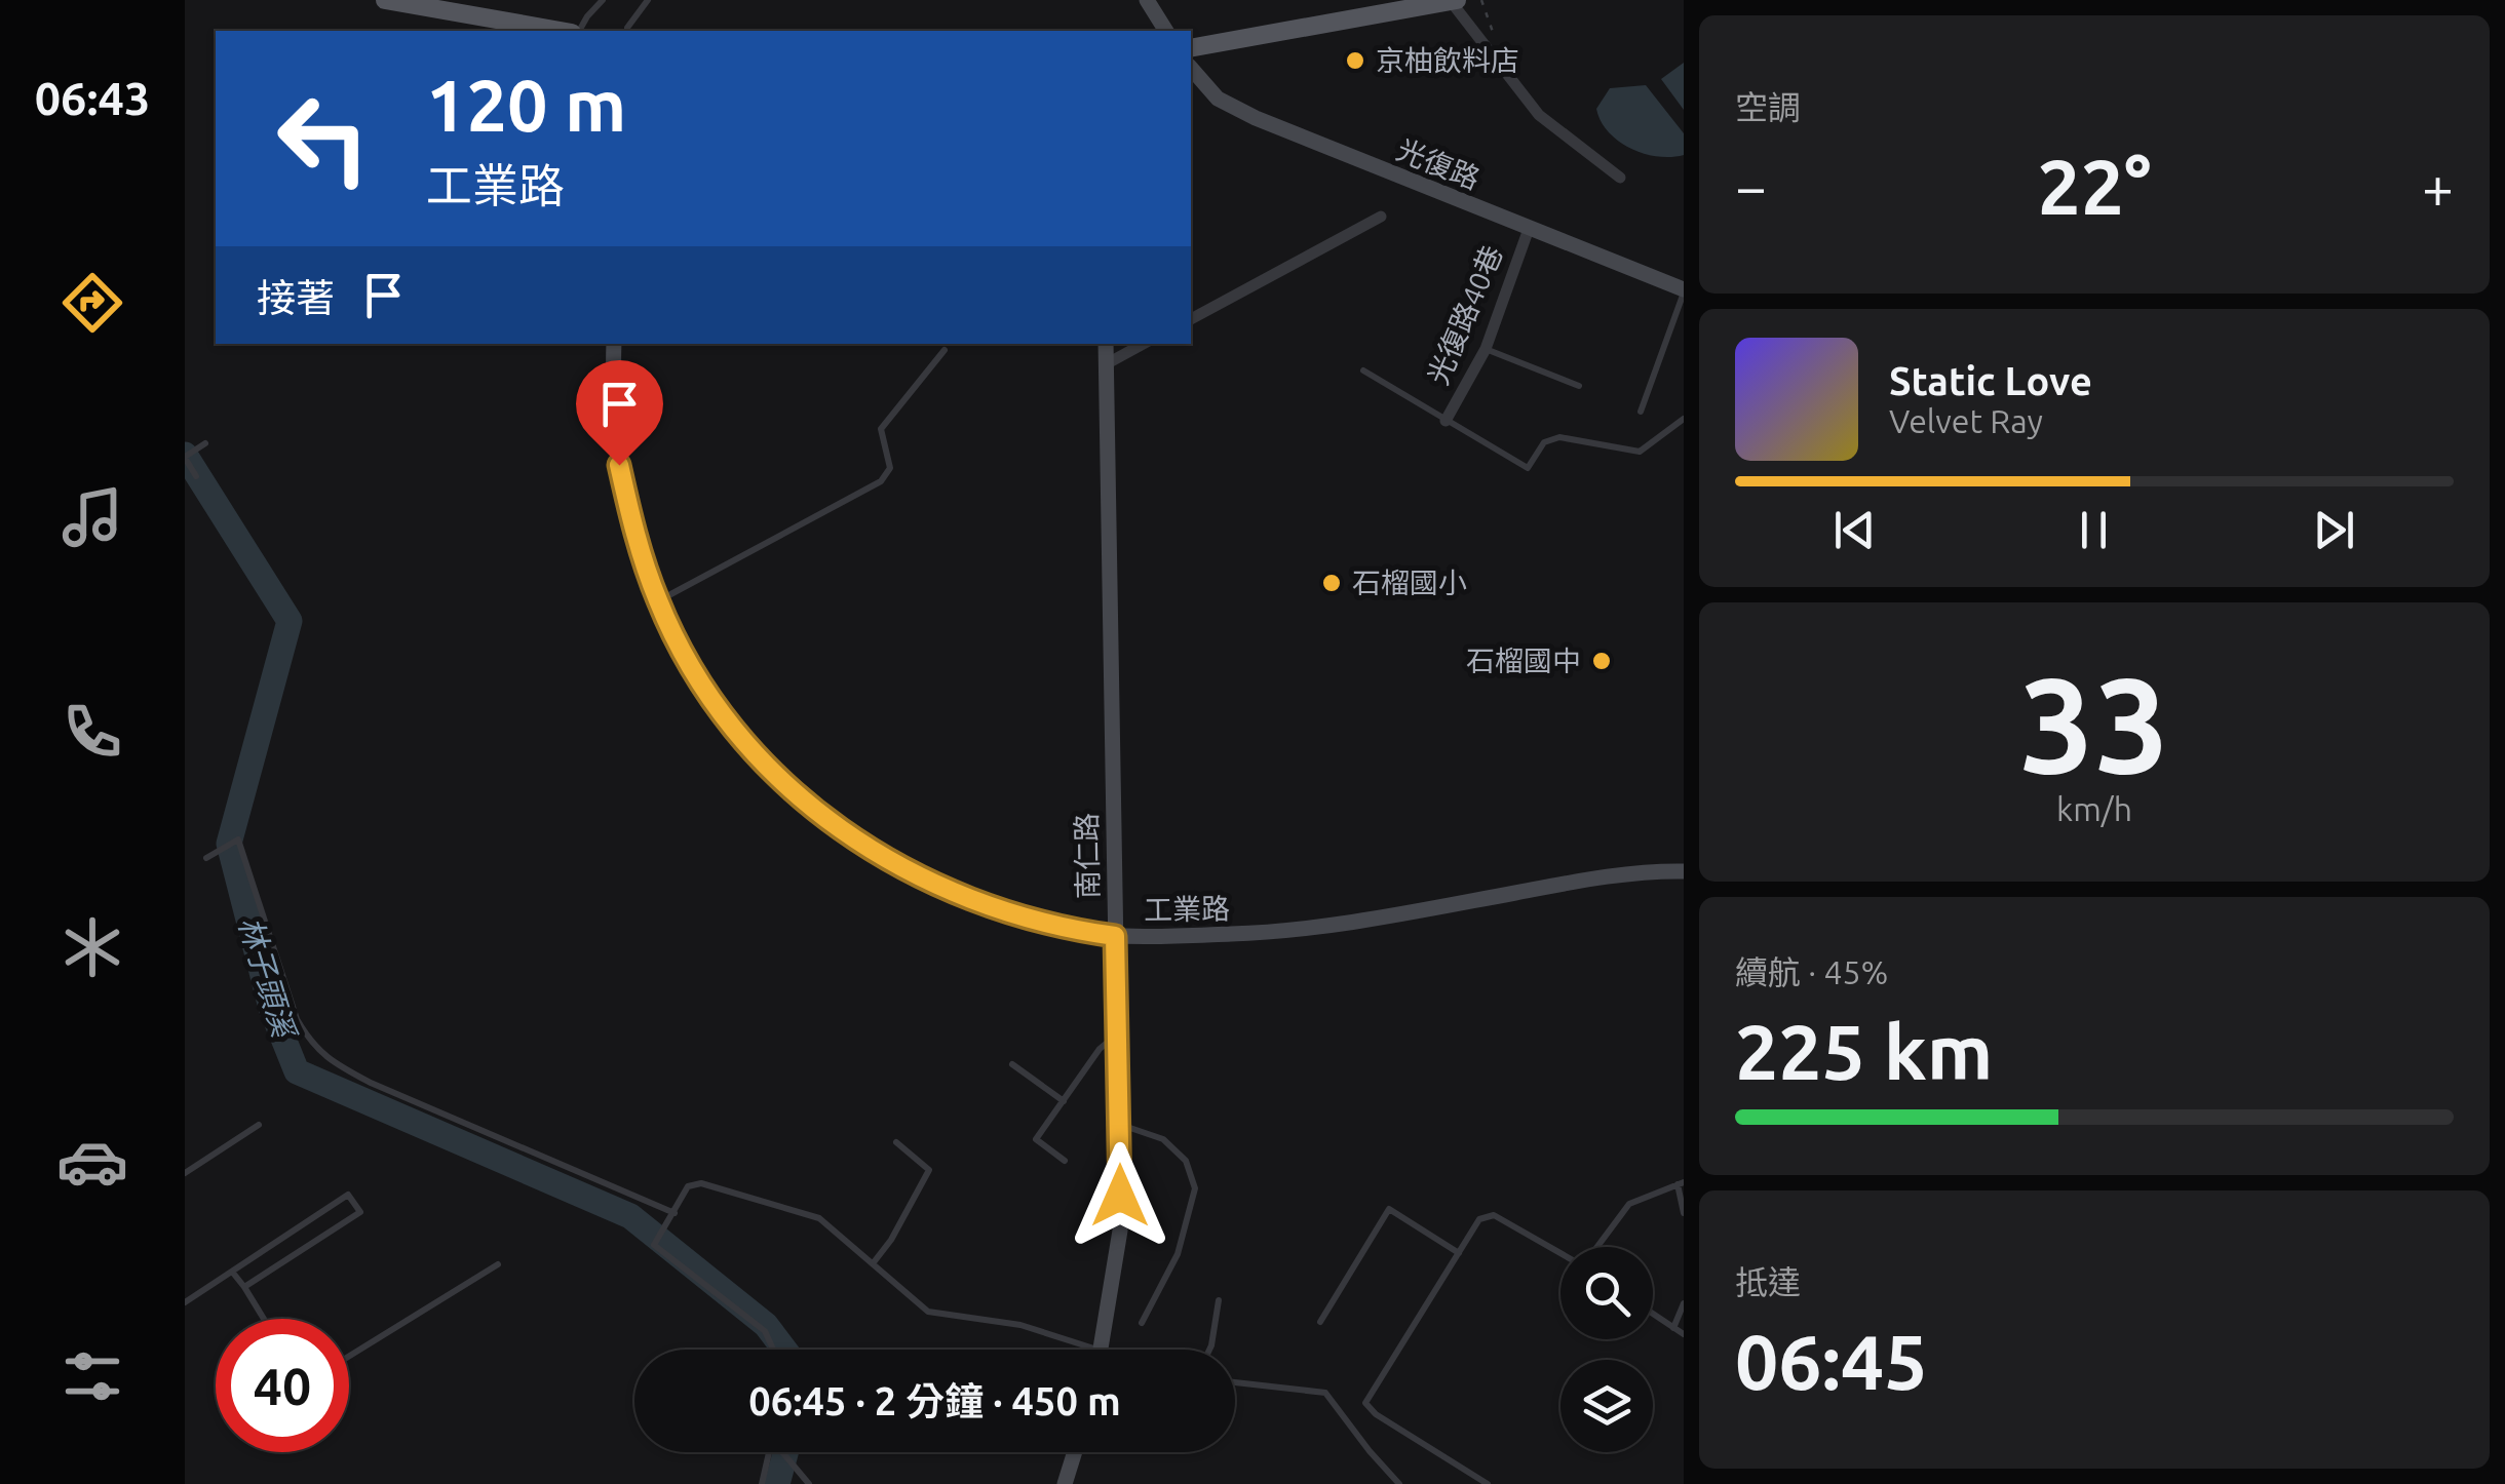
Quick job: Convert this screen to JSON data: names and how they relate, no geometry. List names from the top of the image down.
{
  "streets": {
    "street": [
      "光復路",
      "光復路40巷",
      "南仁路",
      "工業路"
    ]
  },
  "crossings": [
    ["光復路", "光復路40巷"],
    ["南仁路", "工業路"]
  ],
  "water": ["林子頭溪"],
  "places": ["京柚飲料店", "石榴國小", "石榴國中"],
  "page": {
    "tabs": "06:43",
    "tile": [
      "空調",
      ["33", "km/h"],
      ["續航 · 45%", "225 km"],
      ["抵達", "06:45"]
    ],
    "turn": ["120 m", "工業路"],
    "heat": ["−", "22°", "+"],
    "then": "接著",
    "song": ["Static Love", "Velvet Ray"],
    "limit": "40",
    "trip": "06:45 · 2 分鐘 · 450 m"
  }
}
